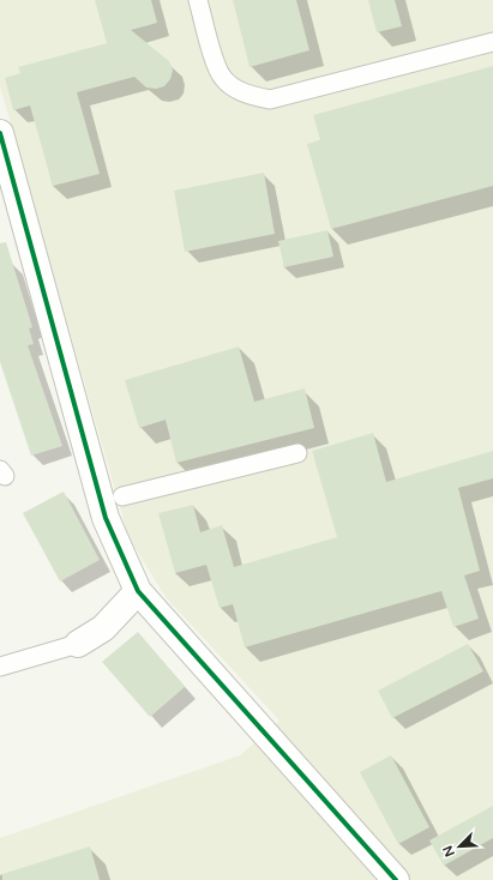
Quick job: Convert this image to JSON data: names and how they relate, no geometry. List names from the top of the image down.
{
  "north": "bottom left"
}
